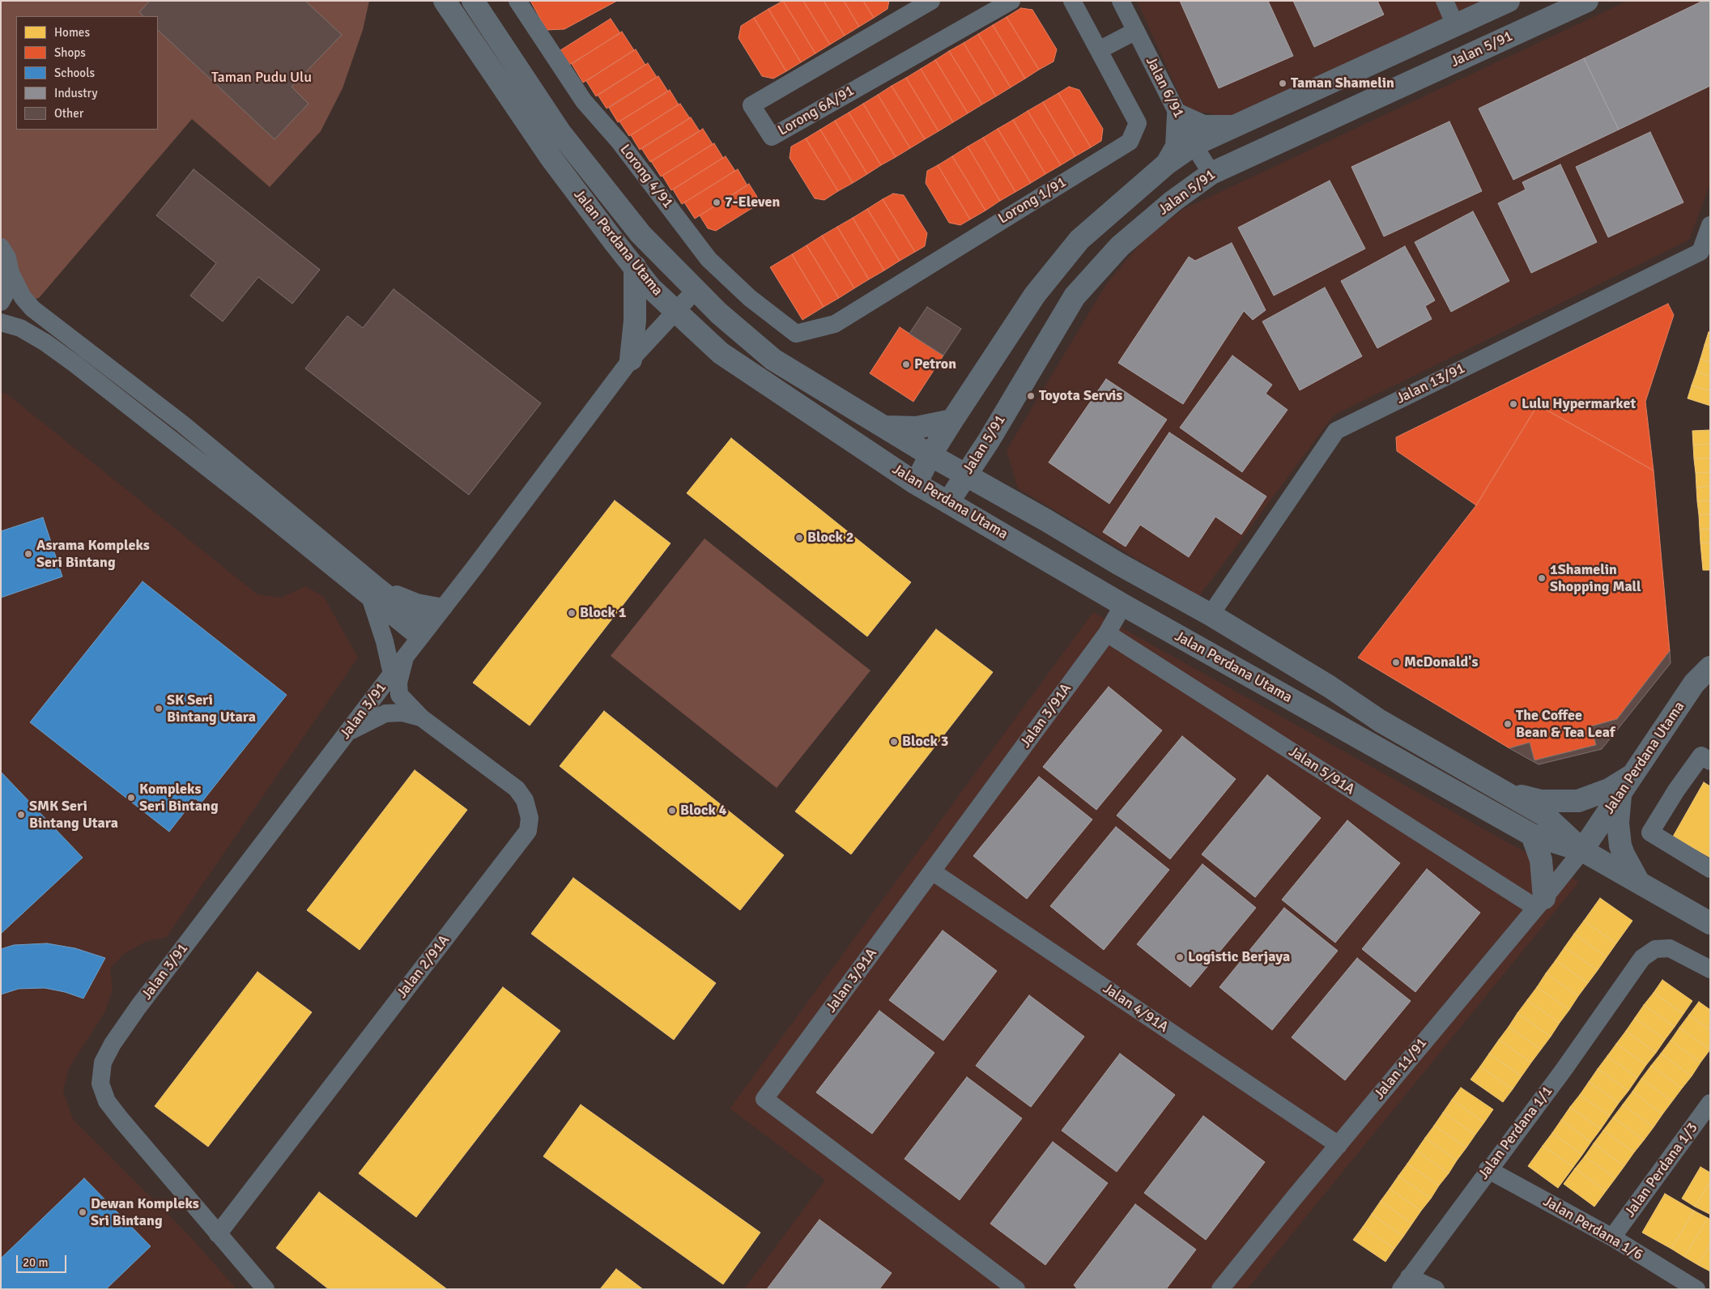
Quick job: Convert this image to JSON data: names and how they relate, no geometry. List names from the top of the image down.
{
  "streets": {
    "street": [
      "Jalan 5/91",
      "Jalan 6/91",
      "Lorong 6A/91",
      "Lorong 4/91",
      "Lorong 1/91",
      "Jalan Perdana Utama",
      "Jalan 13/91",
      "Jalan 3/91",
      "Jalan 3/91A",
      "Jalan 5/91A",
      "Jalan 2/91A",
      "Jalan 4/91A",
      "Jalan 11/91",
      "Jalan Perdana 1/1",
      "Jalan Perdana 1/3",
      "Jalan Perdana 1/6"
    ]
  },
  "crossings": [
    ["Jalan 5/91", "Jalan 6/91"],
    ["Jalan 5/91", "Jalan Perdana Utama"],
    ["Lorong 4/91", "Lorong 1/91"],
    ["Jalan Perdana Utama", "Jalan 13/91"],
    ["Jalan Perdana Utama", "Jalan 3/91"],
    ["Jalan Perdana Utama", "Jalan 3/91A"],
    ["Jalan Perdana Utama", "Jalan 11/91"],
    ["Jalan 3/91", "Jalan 2/91A"],
    ["Jalan 3/91A", "Jalan 5/91A"],
    ["Jalan 3/91A", "Jalan 4/91A"],
    ["Jalan 5/91A", "Jalan 11/91"],
    ["Jalan 4/91A", "Jalan 11/91"],
    ["Jalan Perdana 1/1", "Jalan Perdana 1/6"],
    ["Jalan Perdana 1/3", "Jalan Perdana 1/6"]
  ],
  "parks": ["Taman Pudu Ulu"],
  "places": [
    "Taman Shamelin",
    "7-Eleven",
    "Petron",
    "Toyota Servis",
    "Lulu Hypermarket",
    "Block 2",
    "Asrama Kompleks Seri Bintang",
    "1Shamelin Shopping Mall",
    "Block 1",
    "McDonald's",
    "SK Seri Bintang Utara",
    "The Coffee Bean & Tea Leaf",
    "Block 3",
    "Kompleks Seri Bintang",
    "Block 4",
    "SMK Seri Bintang Utara",
    "Logistic Berjaya",
    "Dewan Kompleks Sri Bintang"
  ],
  "legend": [
    "Homes",
    "Shops",
    "Schools",
    "Industry",
    "Other"
  ],
  "scale_bar": "20 m"
}
